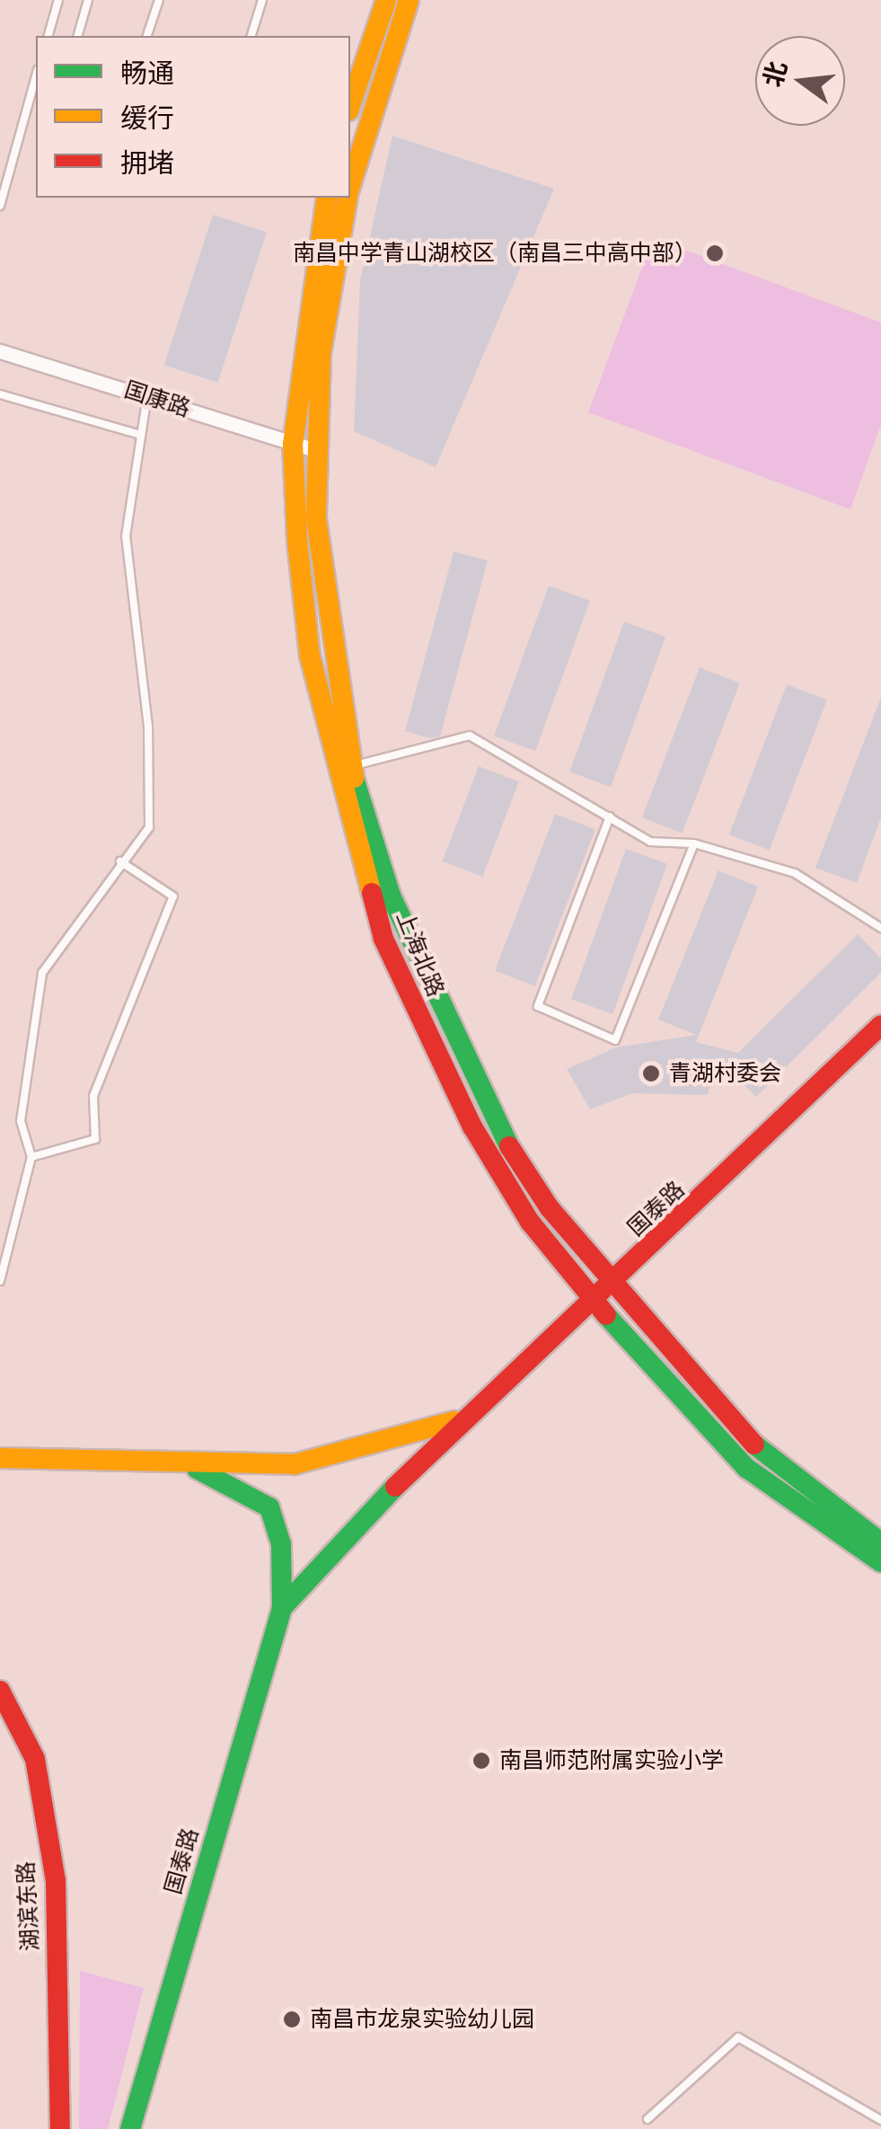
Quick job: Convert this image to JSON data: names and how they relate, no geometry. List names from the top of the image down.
{
  "streets": {
    "main road": ["上海北路", "国泰路", "湖滨东路"],
    "street": ["国康路"]
  },
  "crossings": [
    ["国康路", "上海北路"],
    ["上海北路", "国泰路"]
  ],
  "places": [
    "南昌中学青山湖校区（南昌三中高中部）",
    "青湖村委会",
    "南昌师范附属实验小学",
    "南昌市龙泉实验幼儿园"
  ],
  "legend": ["畅通", "缓行", "拥堵"],
  "north": "left"
}
